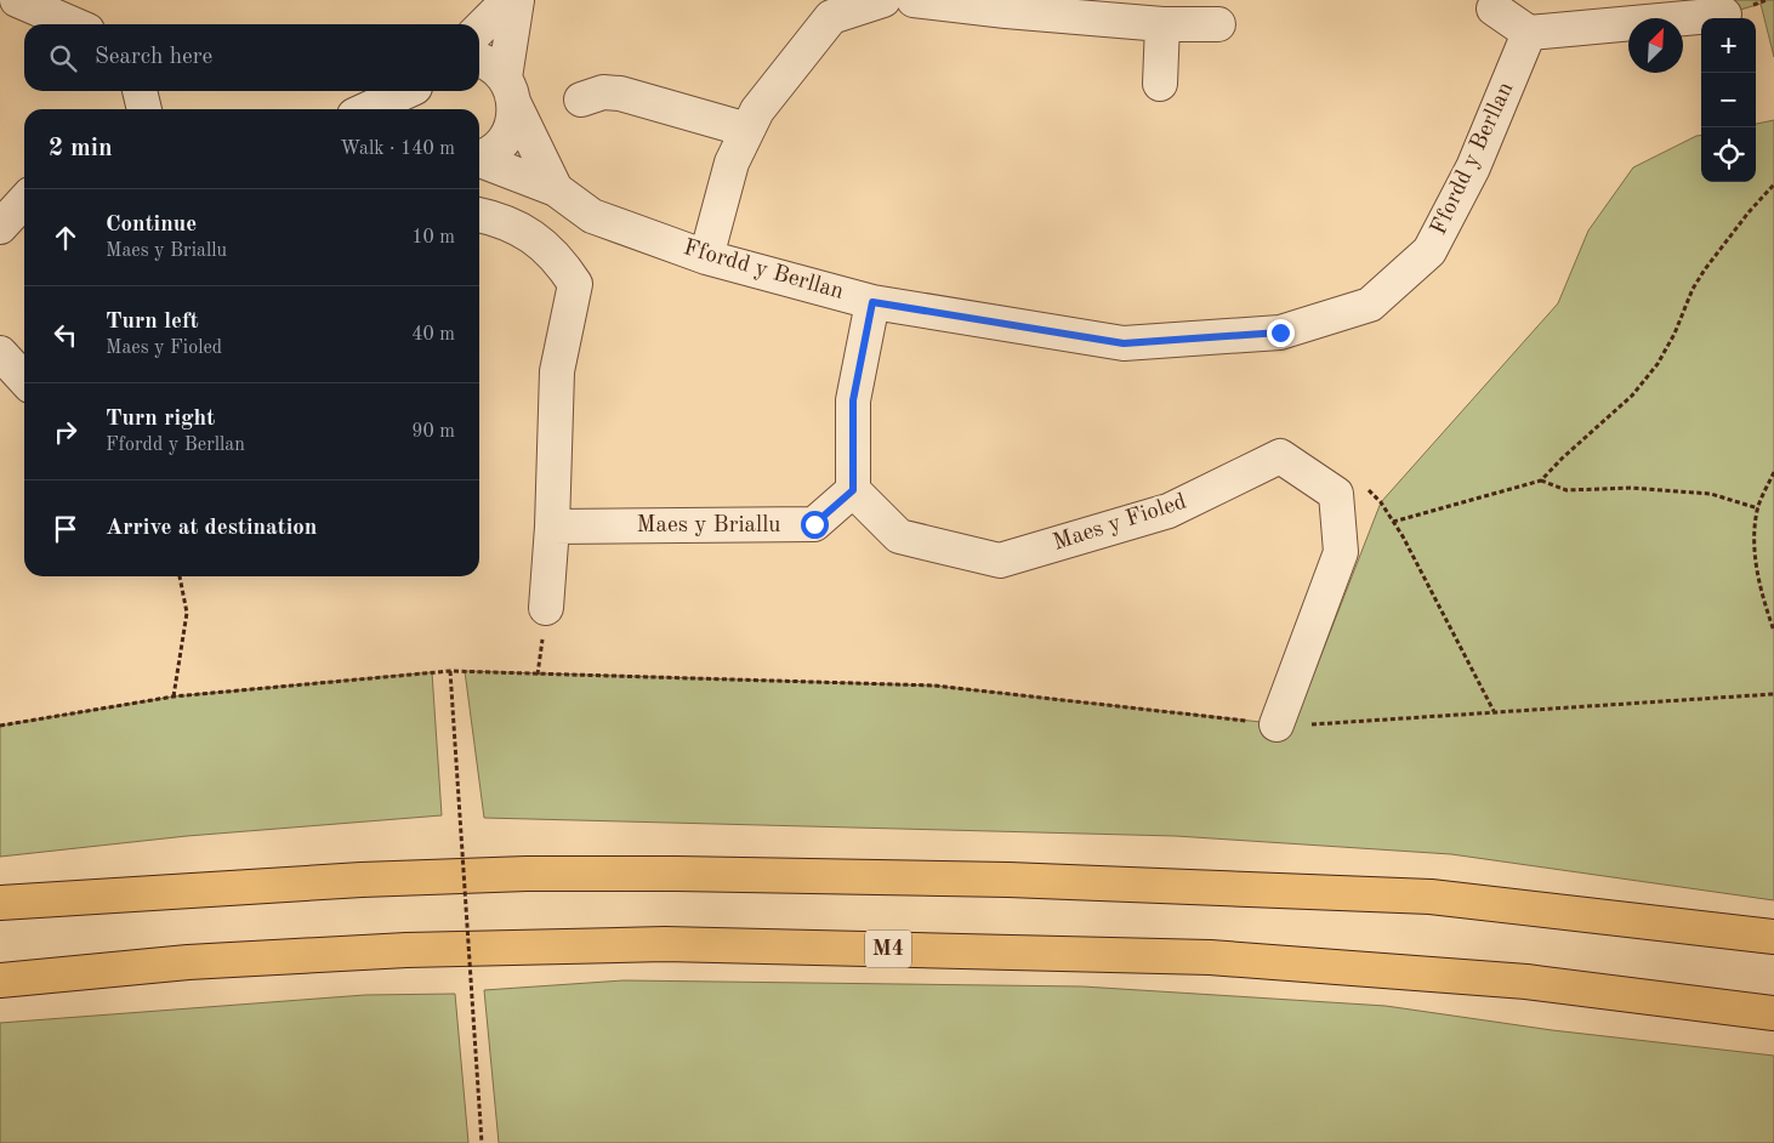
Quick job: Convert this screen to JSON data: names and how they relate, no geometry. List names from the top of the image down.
{
  "streets": {
    "highway": ["M4"],
    "street": ["Ffordd y Berllan", "Maes y Fioled", "Maes y Briallu"]
  },
  "crossings": [
    ["Maes y Fioled", "Maes y Briallu"]
  ],
  "north": "top right",
  "page": {
    "map_buttons": ["+", "−"],
    "search": "Search here",
    "heading": ["2 min", "Walk · 140 m"],
    "list": [
      ["Continue", "Maes y Briallu", "10 m"],
      ["Turn left", "Maes y Fioled", "40 m"],
      ["Turn right", "Ffordd y Berllan", "90 m"],
      "Arrive at destination"
    ]
  }
}
